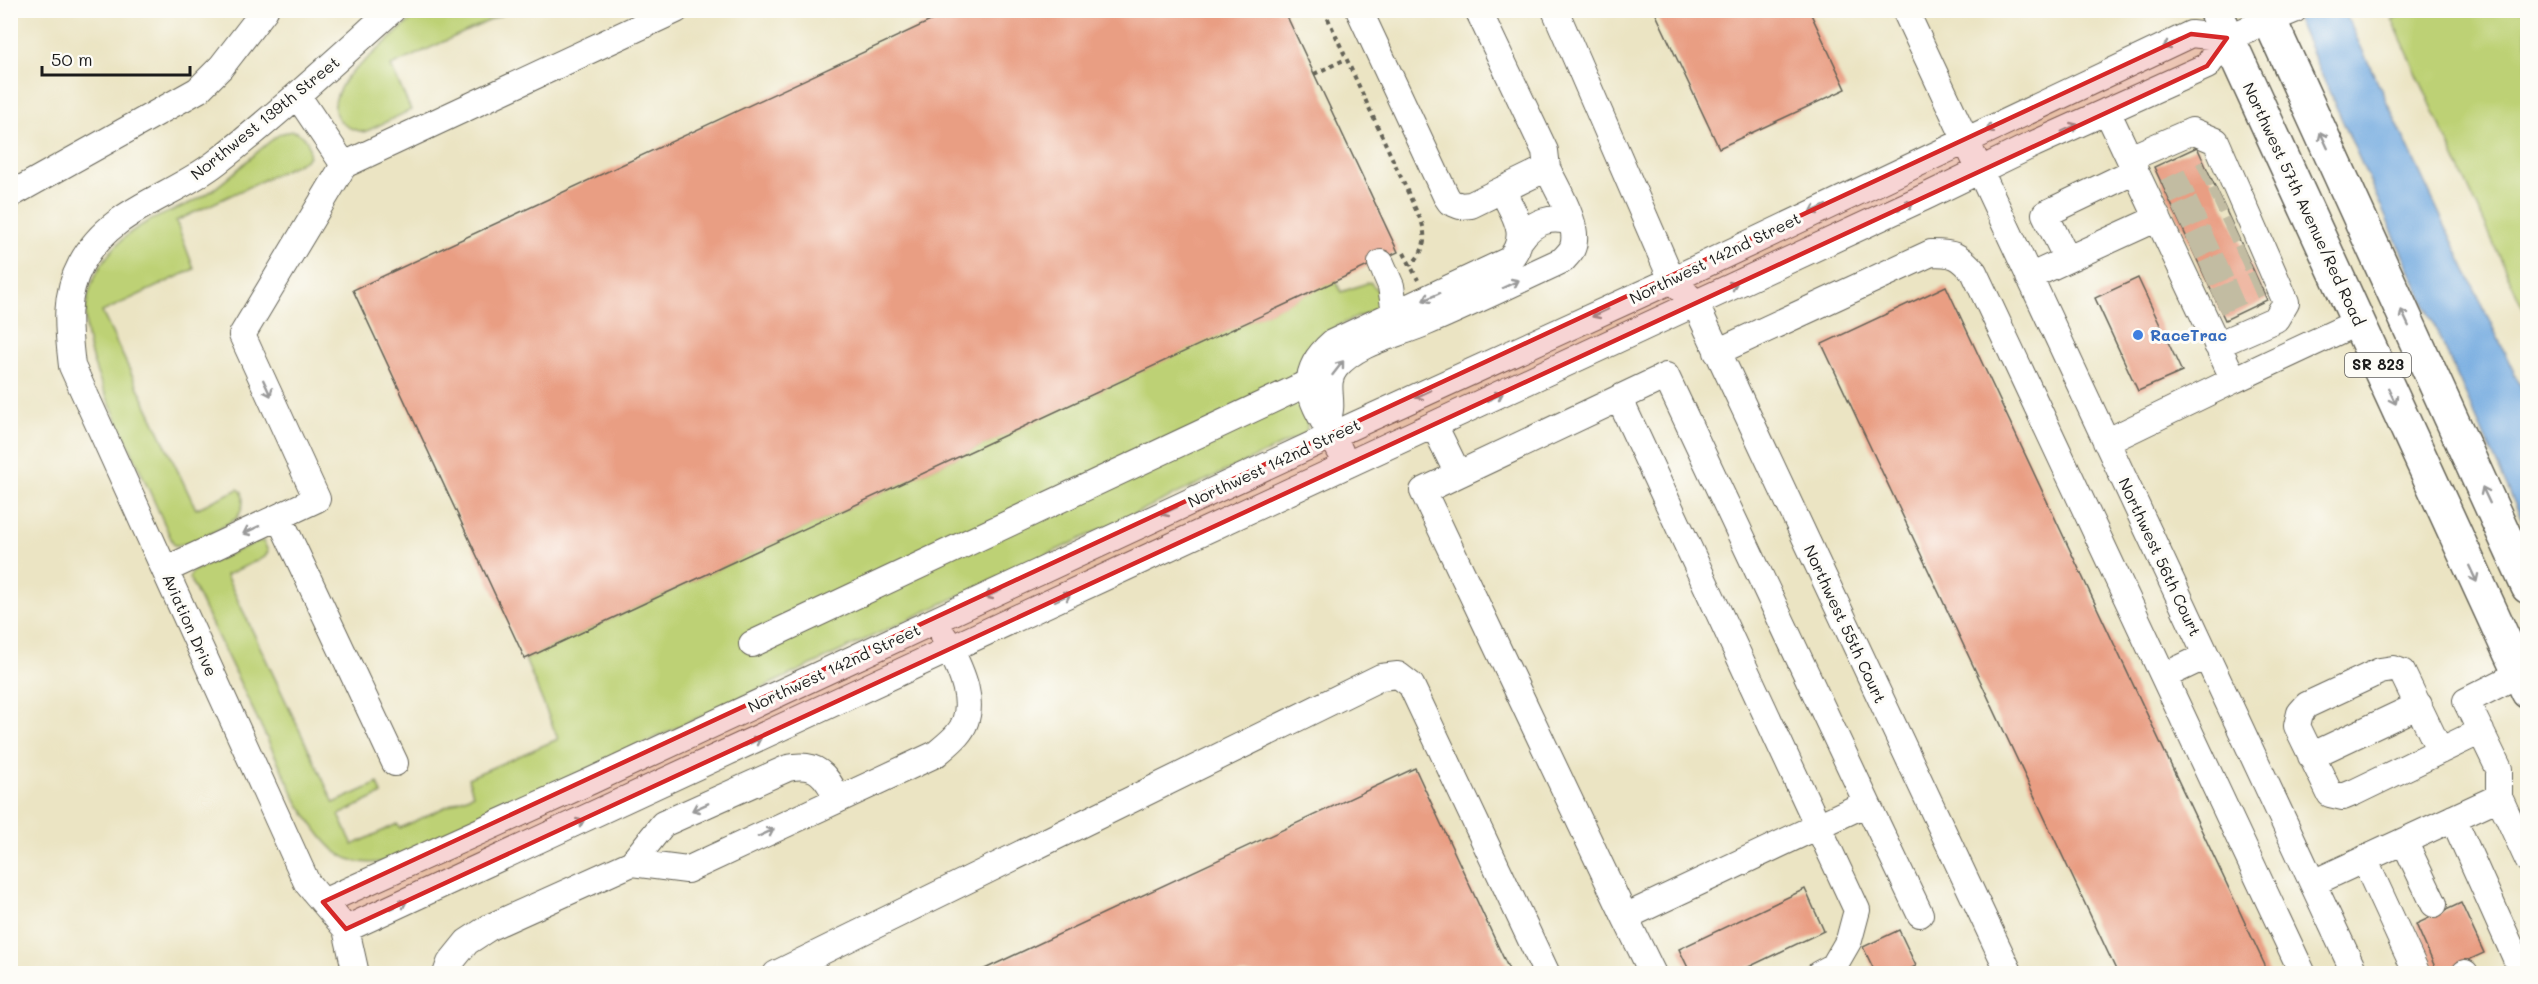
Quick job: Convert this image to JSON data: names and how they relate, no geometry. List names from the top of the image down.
{
  "streets": {
    "main road": ["Northwest 57th Avenue/Red Road", "SR 823"],
    "street": [
      "Northwest 139th Street",
      "Northwest 142nd Street",
      "Northwest 56th Court",
      "Northwest 55th Court",
      "Aviation Drive"
    ]
  },
  "crossings": [
    ["Northwest 139th Street", "Aviation Drive"],
    ["Northwest 57th Avenue/Red Road", "Northwest 142nd Street"],
    ["Northwest 142nd Street", "SR 823"],
    ["Northwest 142nd Street", "Northwest 56th Court"],
    ["Northwest 142nd Street", "Northwest 55th Court"],
    ["Northwest 142nd Street", "Aviation Drive"]
  ],
  "places": ["RaceTrac"],
  "scale_bar": "50 m"
}
